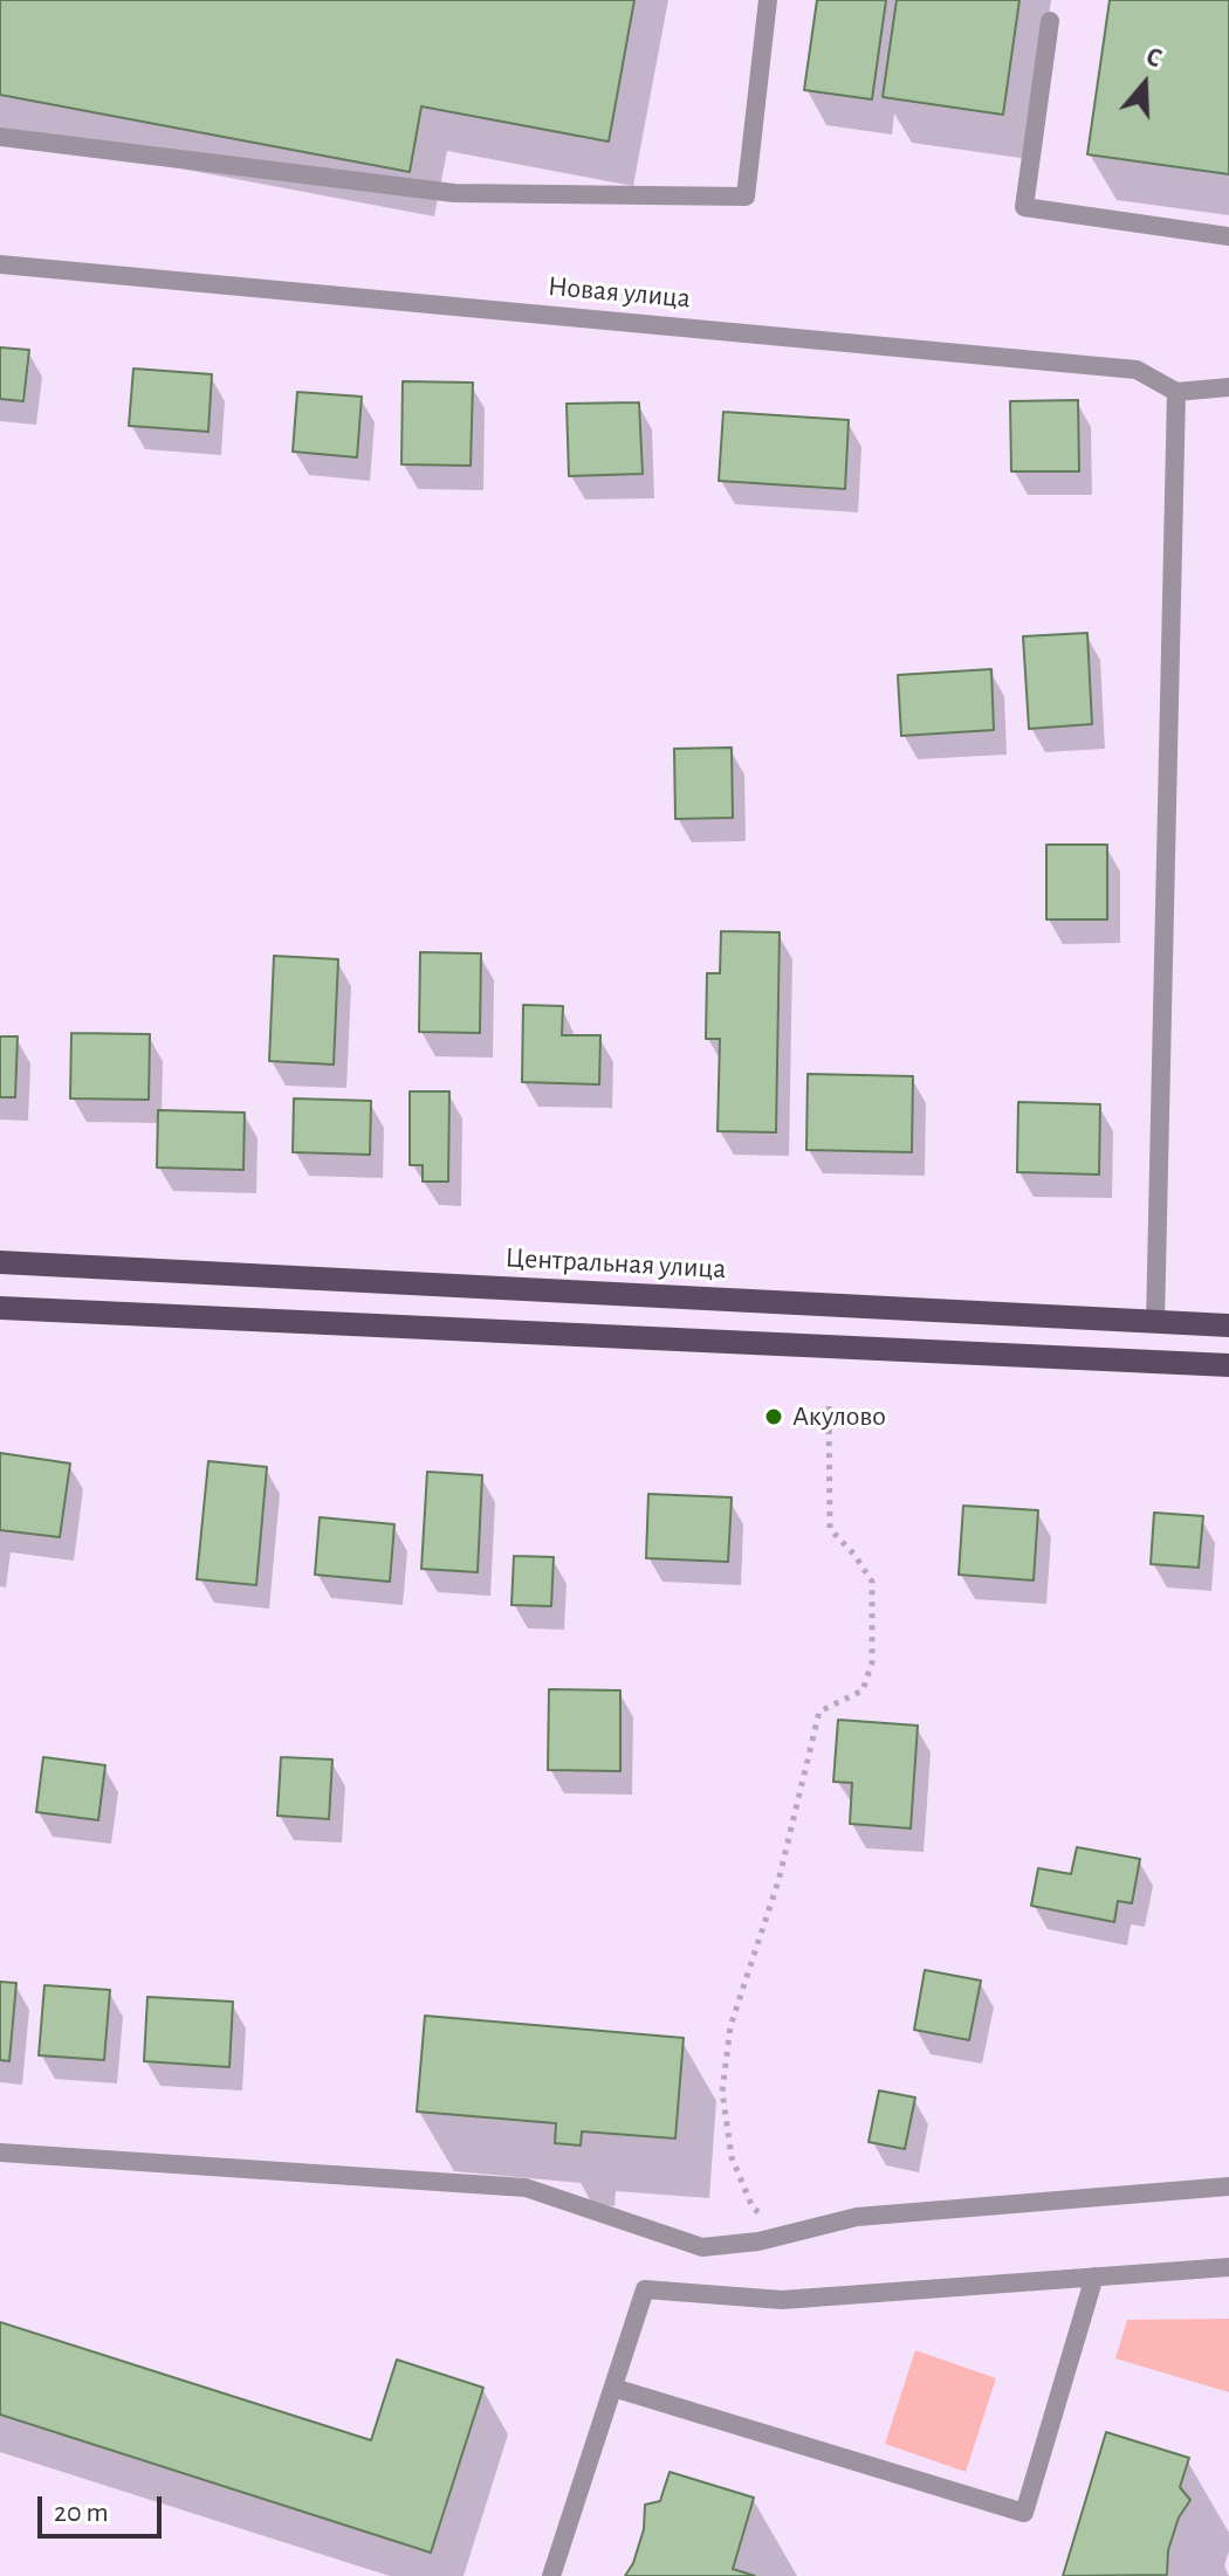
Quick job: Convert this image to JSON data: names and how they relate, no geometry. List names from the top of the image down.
{
  "streets": {
    "main road": ["Центральная улица"],
    "street": ["Новая улица"]
  },
  "places": ["Акулово"],
  "scale_bar": "20 m",
  "north": "top"
}
